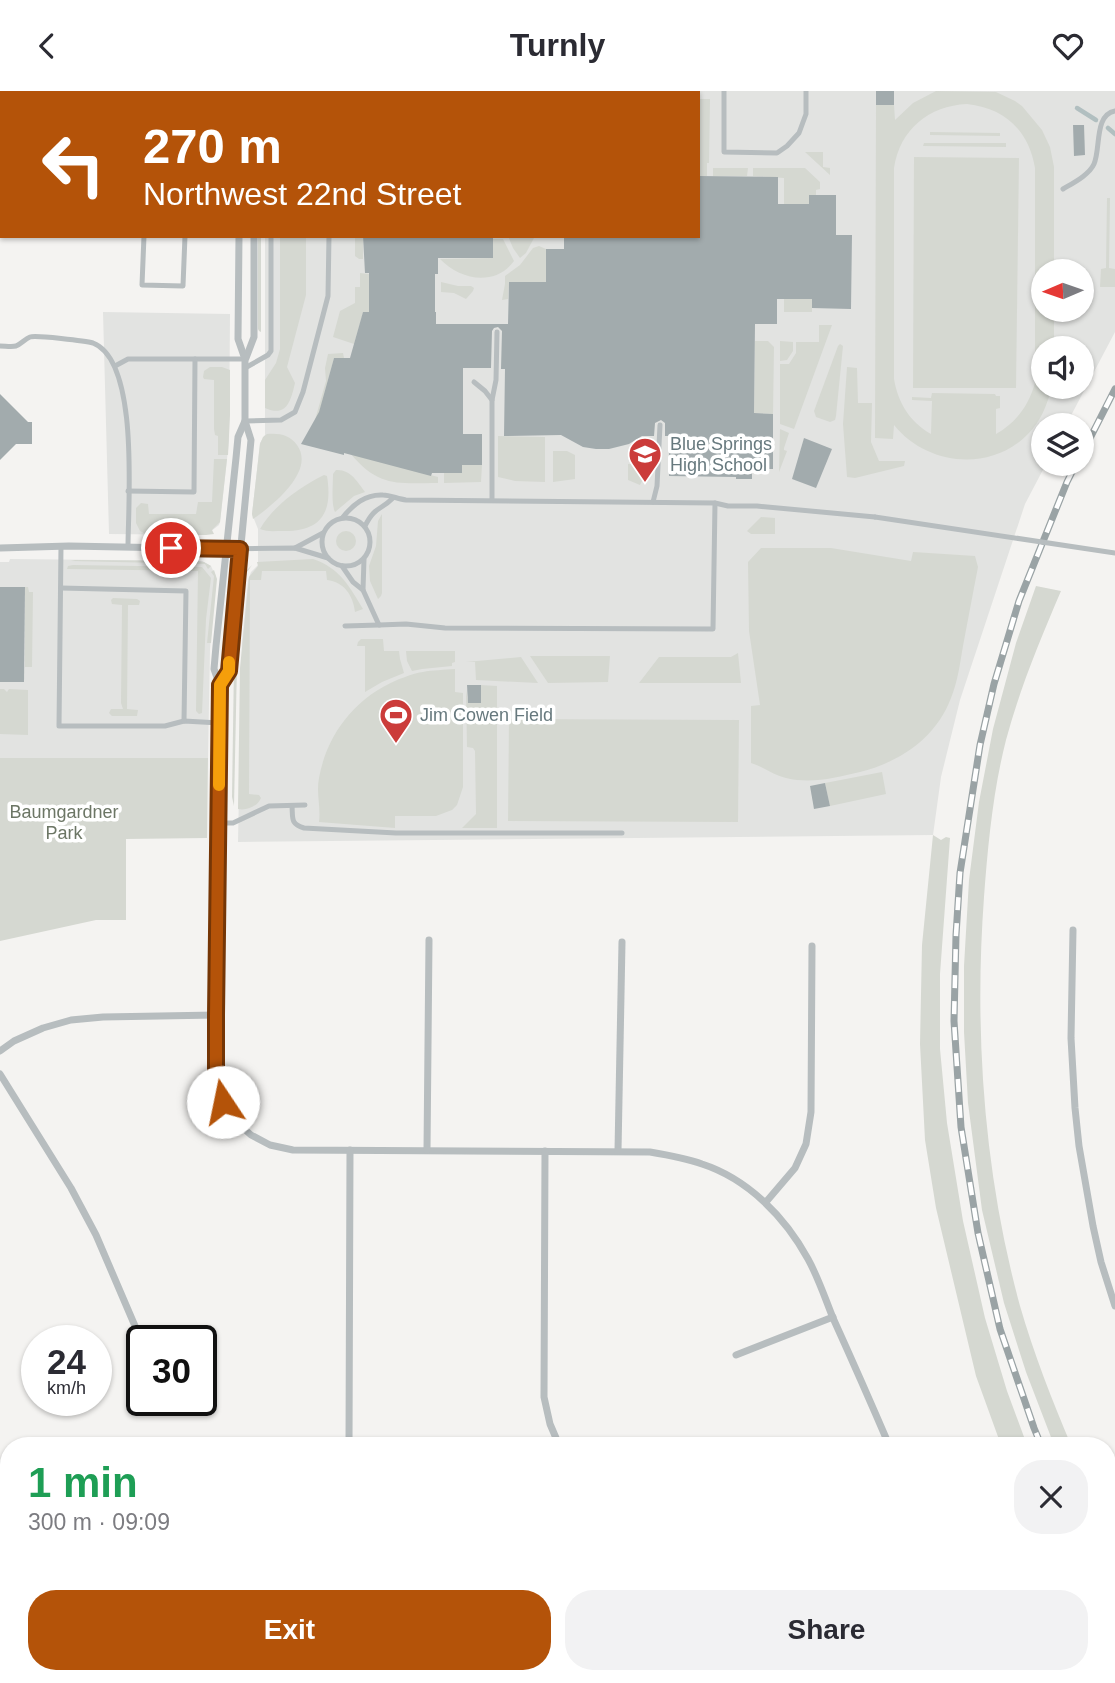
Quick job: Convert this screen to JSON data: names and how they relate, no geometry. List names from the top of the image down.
{
  "parks": ["Baumgardner Park"],
  "places": {
    "school or university": ["Blue Springs High School"],
    "sports": ["Jim Cowen Field"]
  },
  "north": "left",
  "page": {
    "header": "Turnly",
    "turn": ["270 m", "Northwest 22nd Street"],
    "speed": "24 km/h",
    "limit": "30",
    "heading": ["1 min", "300 m · 09:09"],
    "buttons": ["Exit", "Share"]
  }
}
